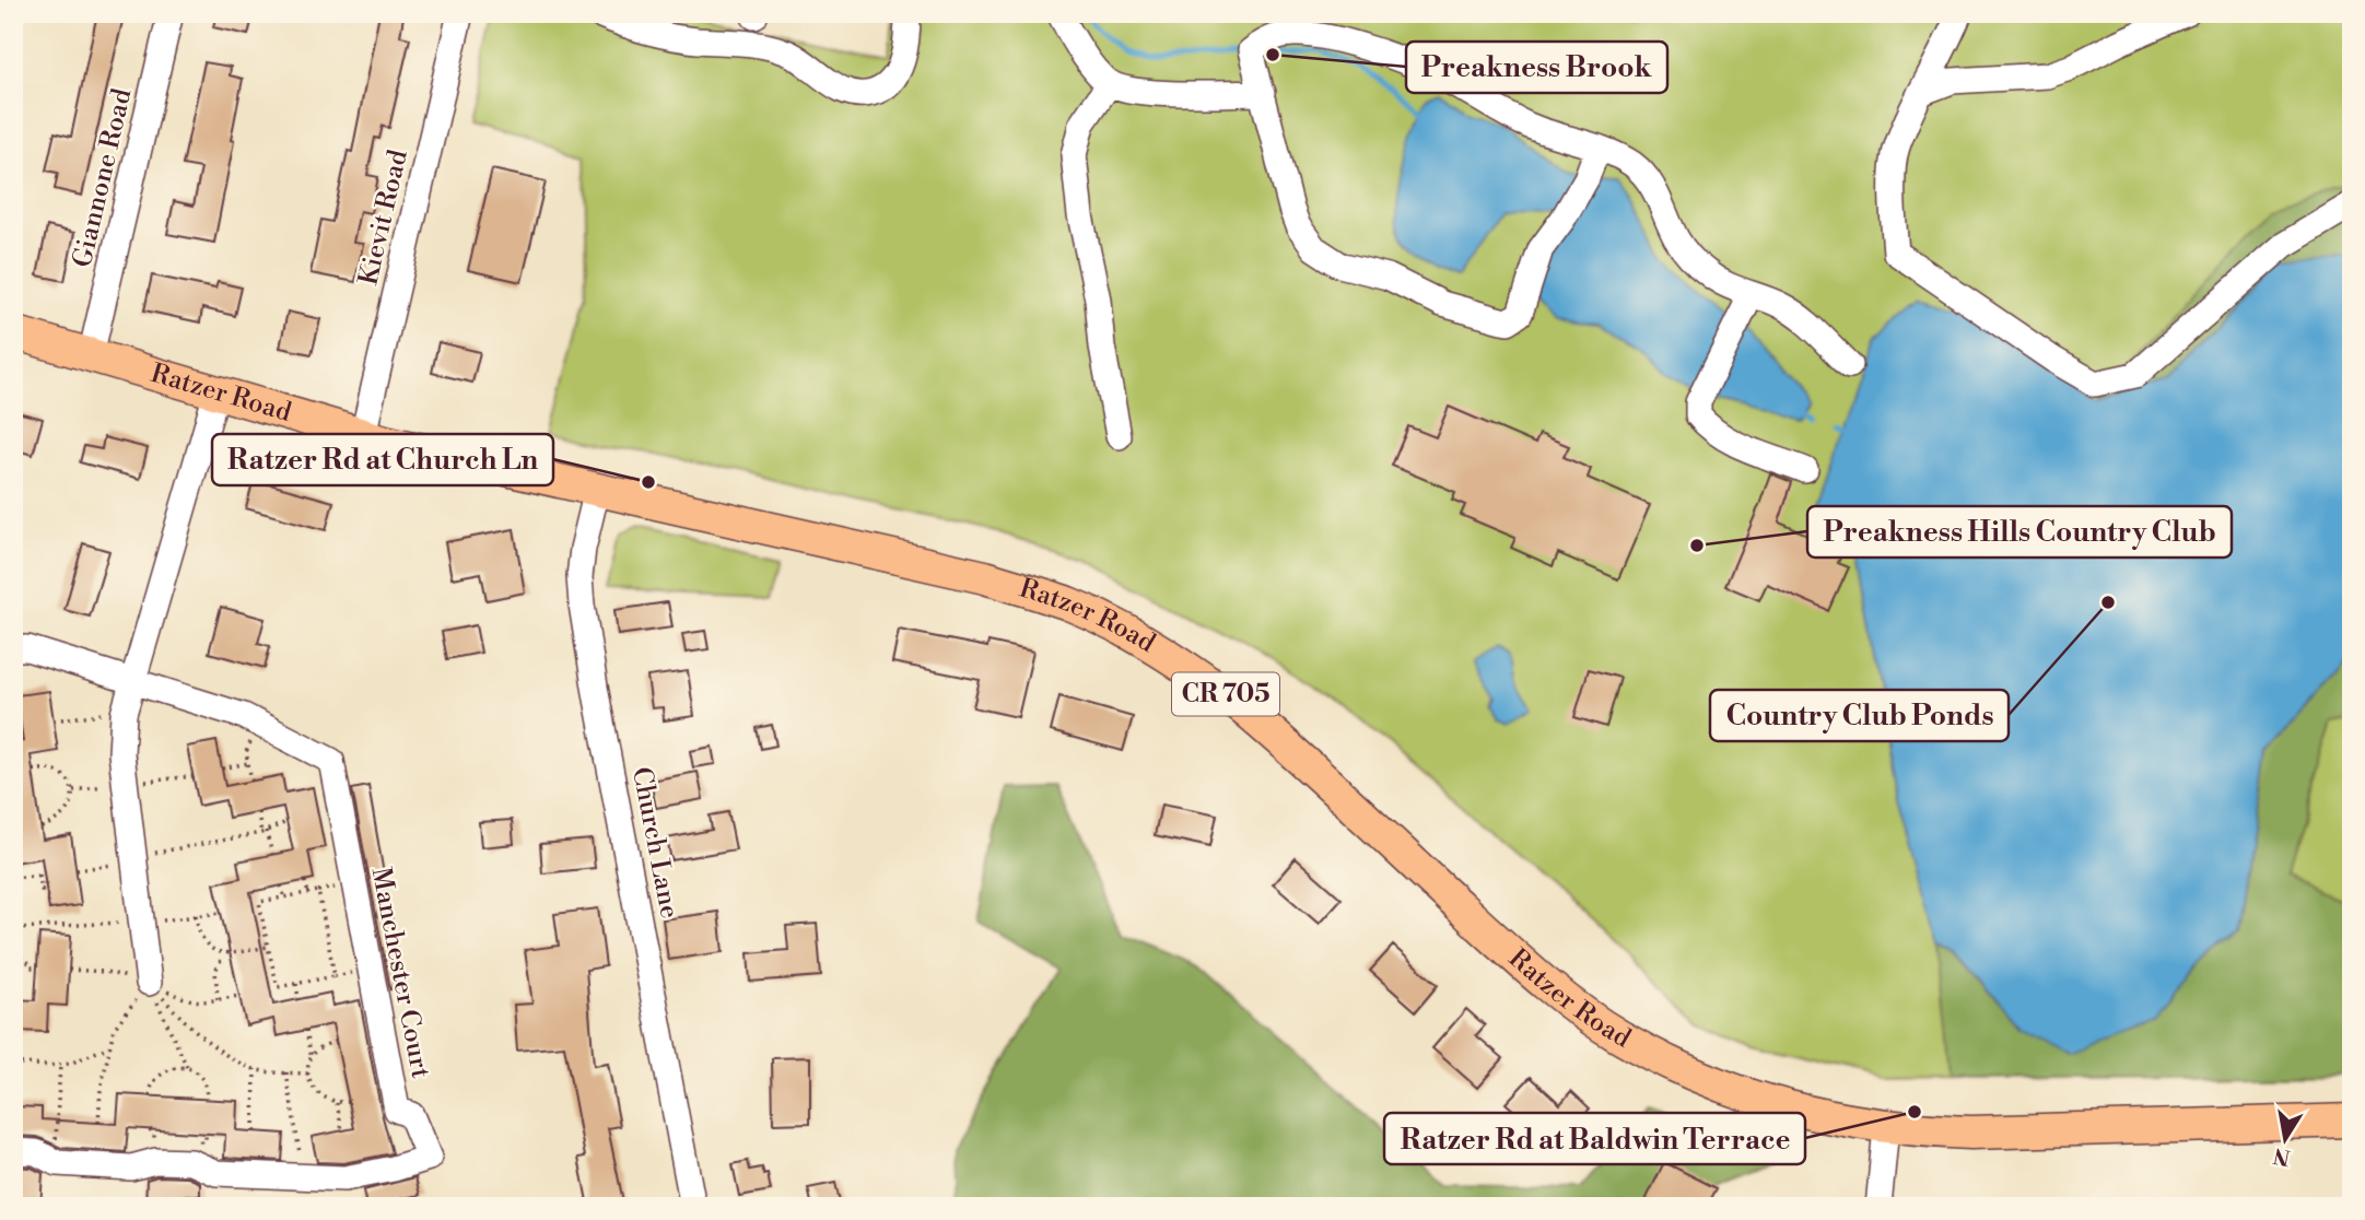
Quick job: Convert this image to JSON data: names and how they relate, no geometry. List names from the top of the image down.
{
  "streets": {
    "main road": ["Ratzer Road", "CR 705"],
    "street": [
      "Giannone Road",
      "Kievit Road",
      "Church Lane",
      "Manchester Court"
    ]
  },
  "crossings": [
    ["Giannone Road", "Ratzer Road"],
    ["Kievit Road", "Ratzer Road"],
    ["Ratzer Road", "Church Lane"]
  ],
  "places": [
    "Preakness Brook",
    "Ratzer Rd at Church Ln",
    "Preakness Hills Country Club",
    "Country Club Ponds",
    "Ratzer Rd at Baldwin Terrace"
  ],
  "north": "bottom"
}
